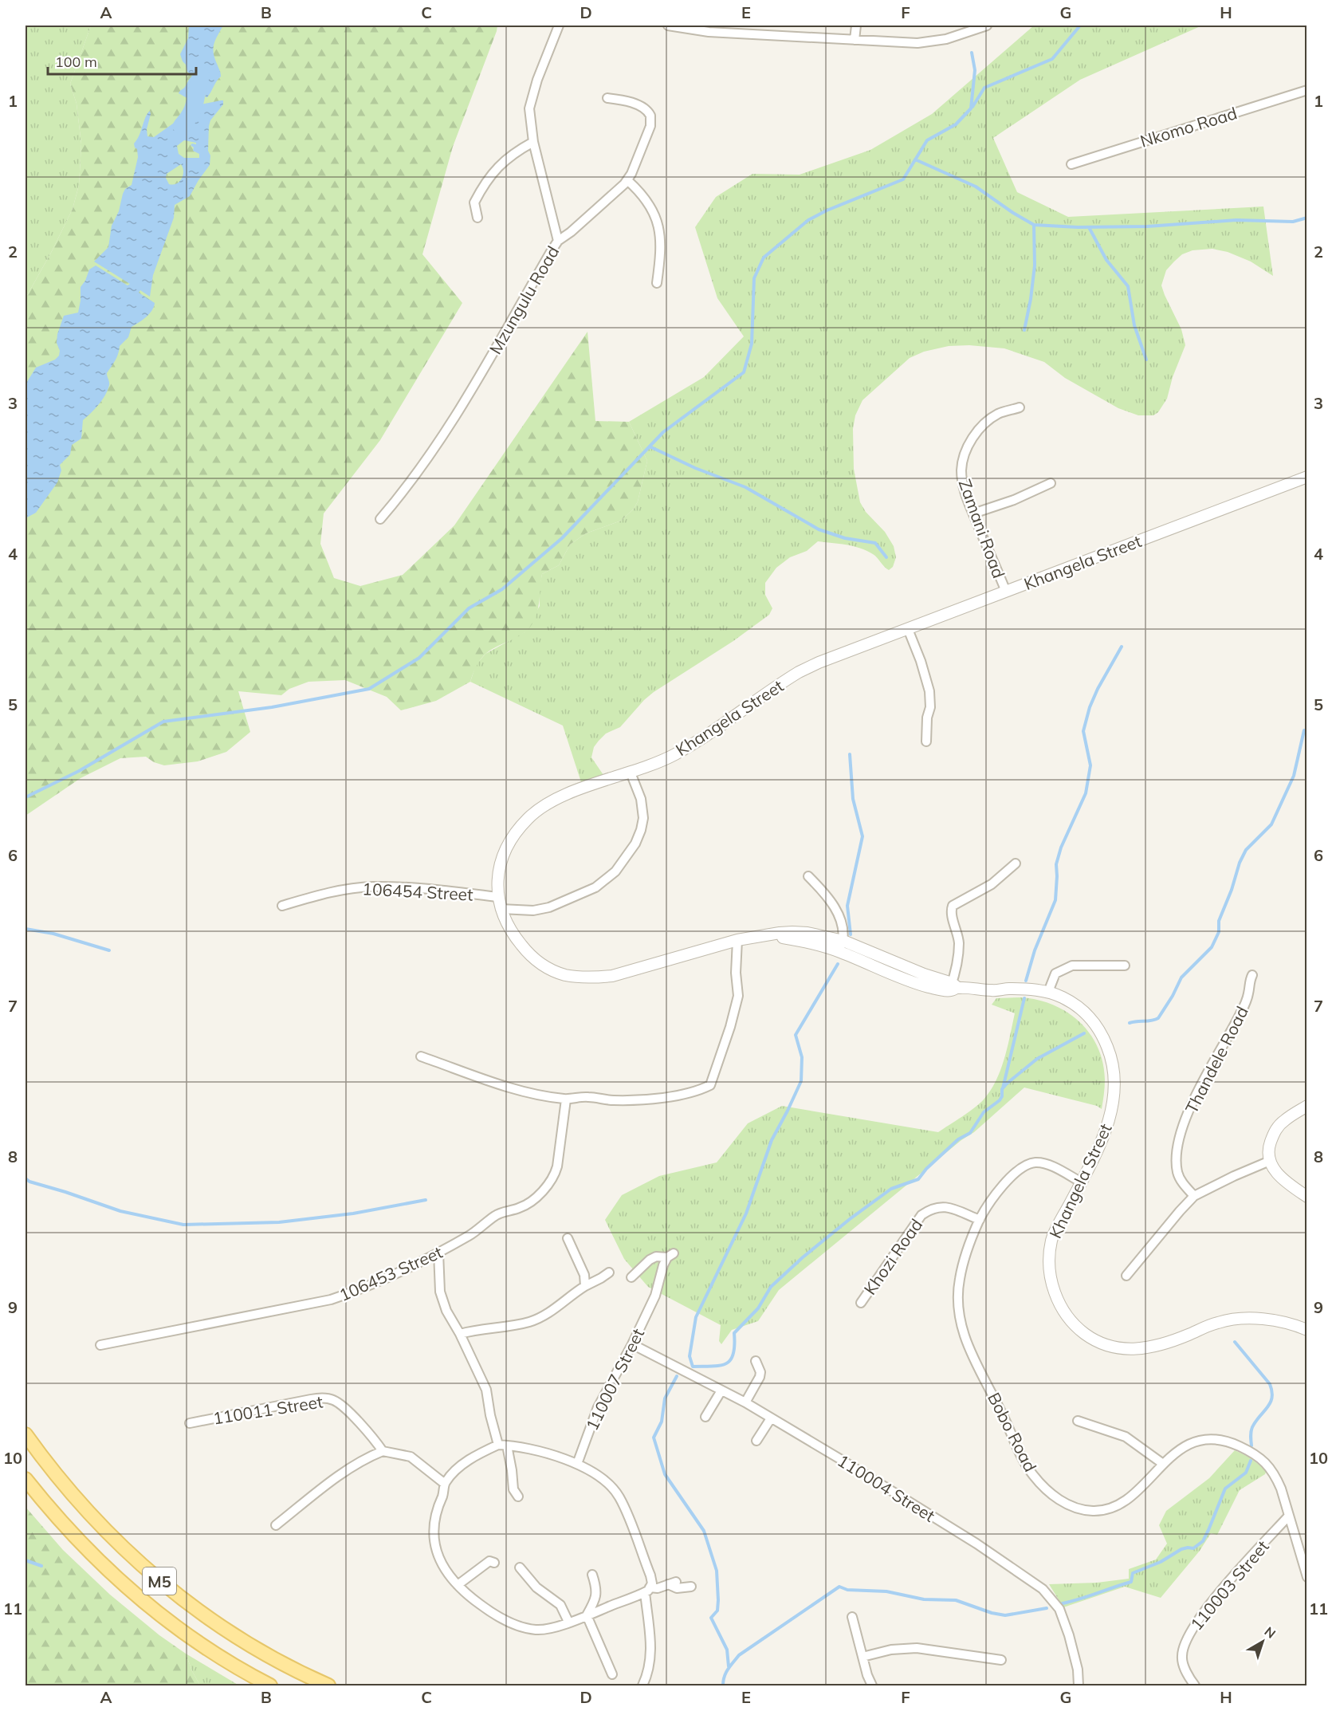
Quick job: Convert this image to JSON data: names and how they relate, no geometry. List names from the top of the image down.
{
  "streets": {
    "main road": ["M5"],
    "street": [
      "Nkomo Road",
      "Mzungulu Road",
      "Zamani Road",
      "Khangela Street",
      "106454 Street",
      "Thandele Road",
      "Khozi Road",
      "106453 Street",
      "110007 Street",
      "110011 Street",
      "Bobo Road",
      "110004 Street",
      "110003 Street"
    ]
  },
  "crossings": [
    ["Zamani Road", "Khangela Street"],
    ["Khangela Street", "106454 Street"],
    ["Khangela Street", "Bobo Road"],
    ["Khozi Road", "Bobo Road"],
    ["110007 Street", "110004 Street"],
    ["Bobo Road", "110003 Street"]
  ],
  "scale_bar": "100 m",
  "north": "top right",
  "grid": {
    "columns": [
      "A",
      "B",
      "C",
      "D",
      "E",
      "F",
      "G",
      "H"
    ],
    "rows": [
      "1",
      "2",
      "3",
      "4",
      "5",
      "6",
      "7",
      "8",
      "9",
      "10",
      "11"
    ]
  }
}
